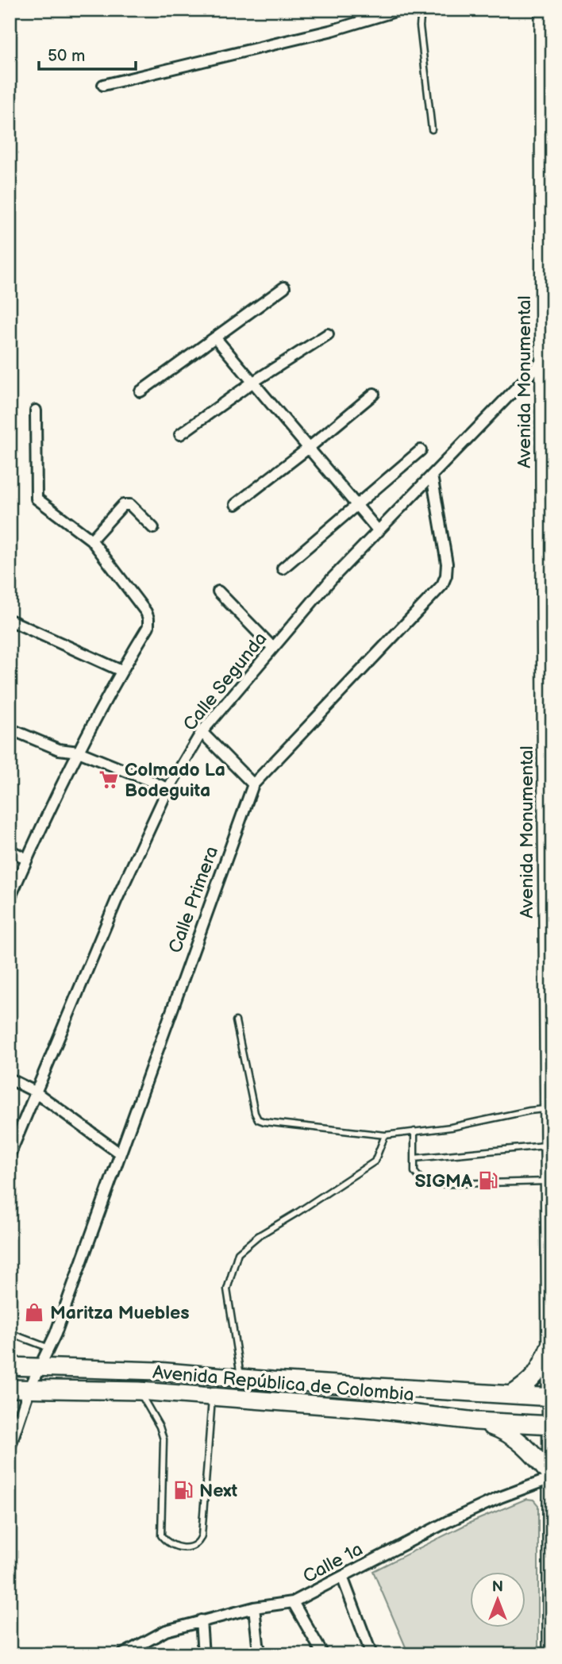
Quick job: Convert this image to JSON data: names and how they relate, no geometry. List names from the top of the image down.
{
  "streets": {
    "main road": ["Avenida Monumental", "Avenida República de Colombia"],
    "street": ["Calle Segunda", "Calle Primera", "Calle 1a"]
  },
  "crossings": [
    ["Avenida Monumental", "Calle Segunda"],
    ["Avenida Monumental", "Avenida República de Colombia"],
    ["Avenida Monumental", "Calle 1a"],
    ["Calle Segunda", "Calle Primera"],
    ["Calle Primera", "Avenida República de Colombia"]
  ],
  "places": {
    "supermarket": ["Colmado La Bodeguita"],
    "fuel station": ["SIGMA", "Next"],
    "shop": ["Maritza Muebles"]
  },
  "scale_bar": "50 m",
  "north": "top"
}
